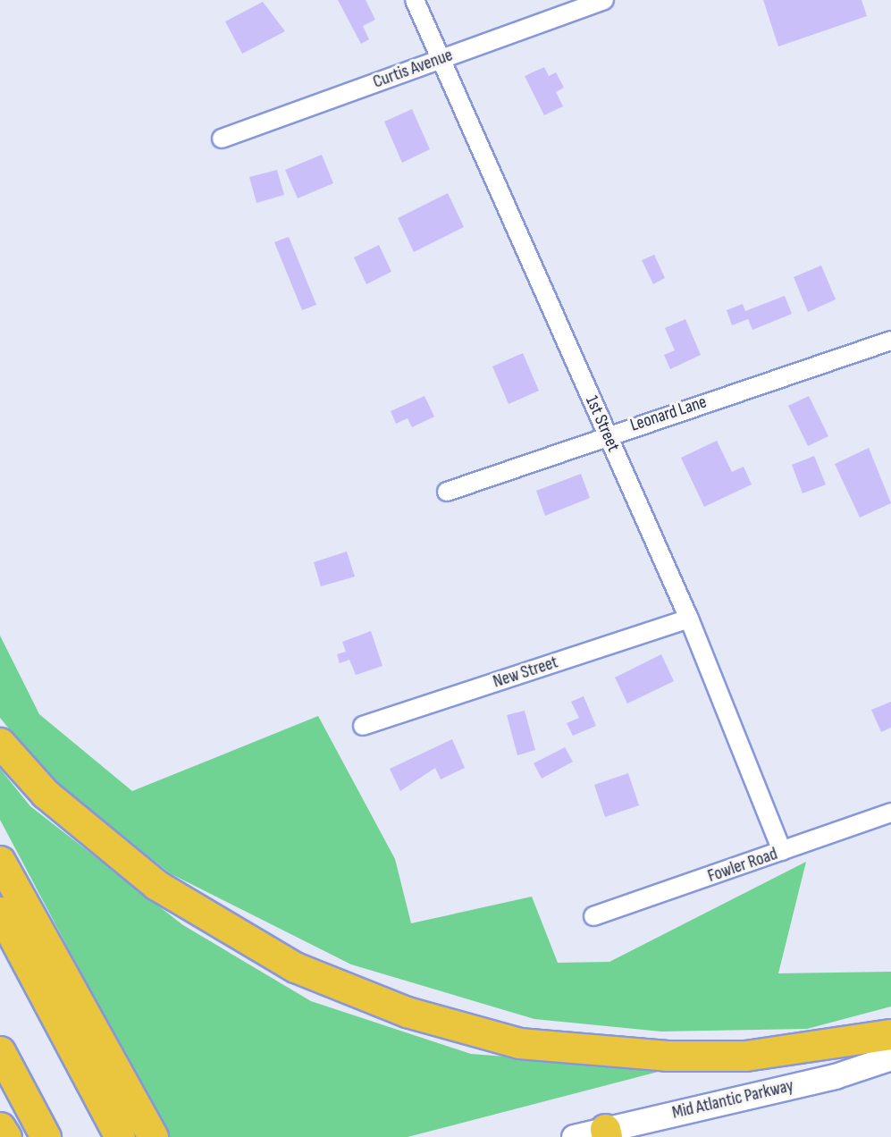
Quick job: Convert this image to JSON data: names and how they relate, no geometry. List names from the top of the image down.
{
  "streets": {
    "main road": ["Mid Atlantic Parkway"],
    "street": [
      "Curtis Avenue",
      "Leonard Lane",
      "1st Street",
      "New Street",
      "Fowler Road"
    ]
  },
  "crossings": [
    ["Curtis Avenue", "1st Street"],
    ["Leonard Lane", "1st Street"],
    ["1st Street", "New Street"],
    ["1st Street", "Fowler Road"]
  ]
}
